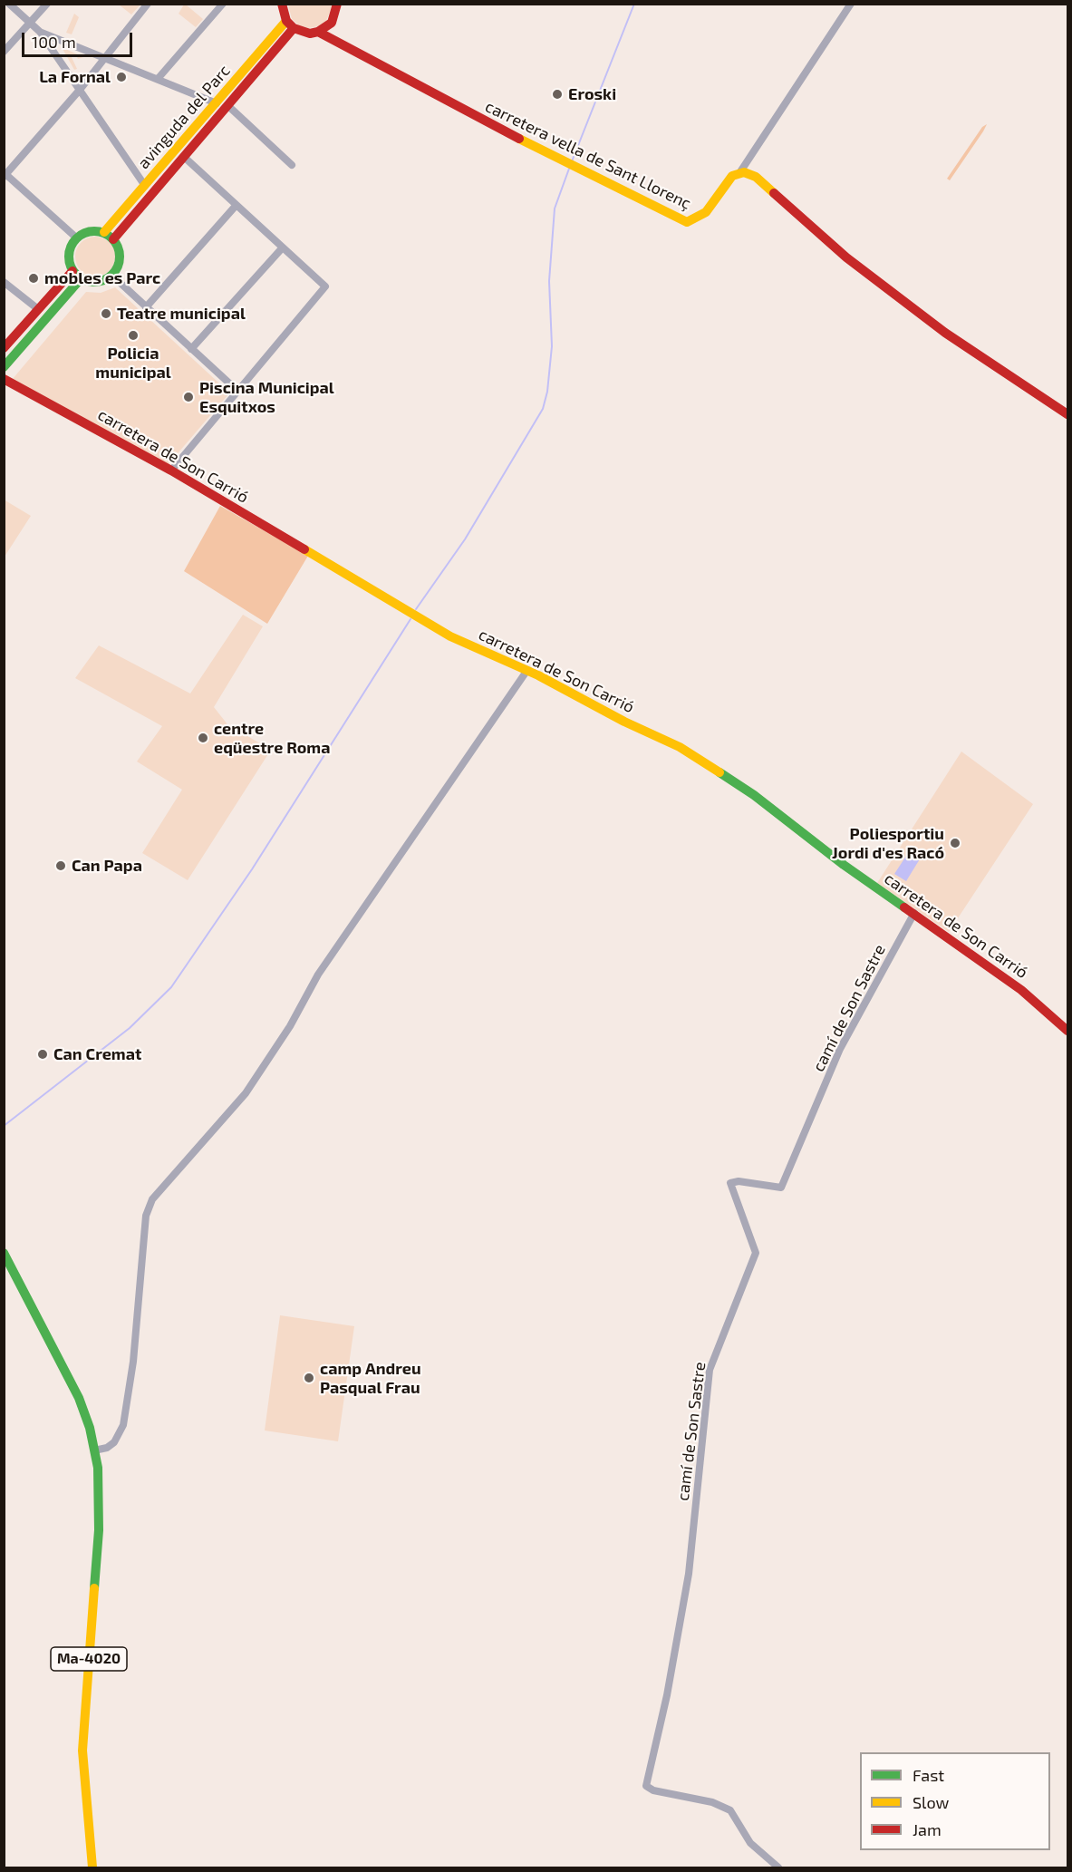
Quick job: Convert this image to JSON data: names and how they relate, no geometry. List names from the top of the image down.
{
  "streets": {
    "street": [
      "avinguda del Parc",
      "carretera vella de Sant Llorenç",
      "carretera de Son Carrió",
      "camí de Son Sastre",
      "Ma-4020"
    ]
  },
  "crossings": [
    ["carretera de Son Carrió", "camí de Son Sastre"]
  ],
  "places": [
    "La Fornal",
    "Eroski",
    "mobles es Parc",
    "Teatre municipal",
    "Policia municipal",
    "Piscina Municipal Esquitxos",
    "centre eqüestre Roma",
    "Poliesportiu Jordi d'es Racó",
    "Can Papa",
    "Can Cremat",
    "camp Andreu Pasqual Frau"
  ],
  "legend": ["Fast", "Slow", "Jam"],
  "scale_bar": "100 m"
}
